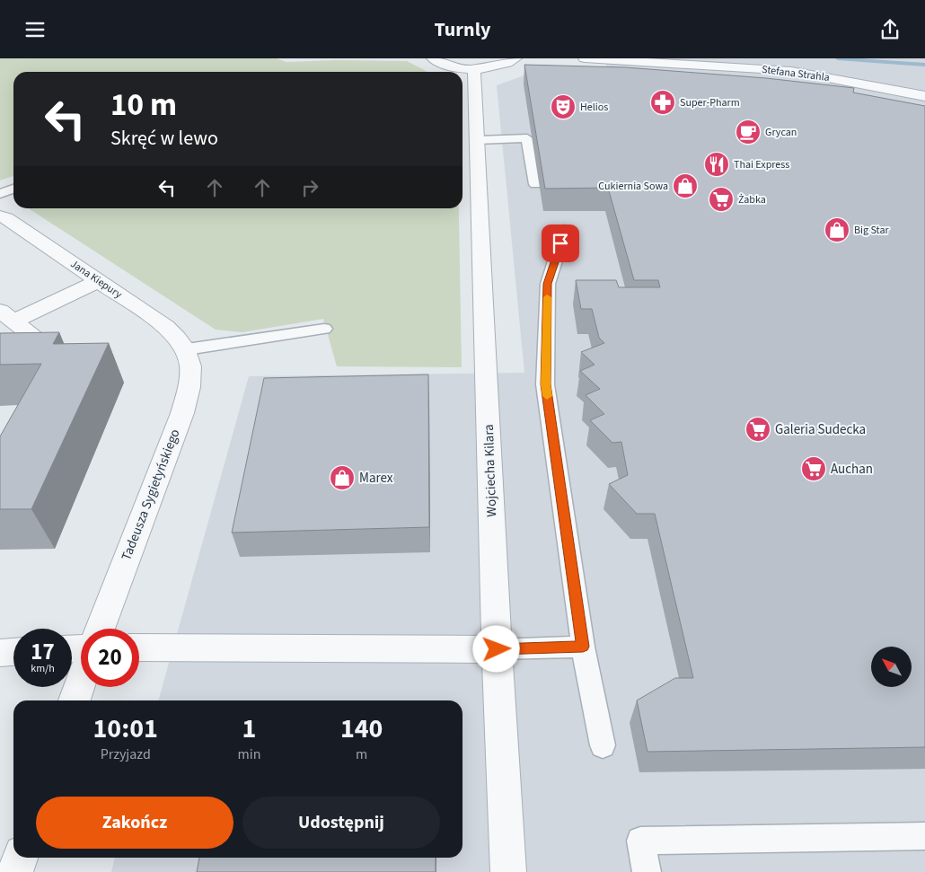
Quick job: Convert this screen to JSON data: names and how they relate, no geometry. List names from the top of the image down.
{
  "streets": {
    "street": [
      "Stefana Strahla",
      "Jana Kiepury",
      "Wojciecha Kilara",
      "Tadeusza Sygietyńskiego"
    ]
  },
  "crossings": [
    ["Jana Kiepury", "Tadeusza Sygietyńskiego"]
  ],
  "places": {
    "pharmacy": ["Super-Pharm"],
    "theatre": ["Helios"],
    "cafe": ["Grycan"],
    "restaurant": ["Thai Express"],
    "shop": ["Cukiernia Sowa", "Big Star", "Marex"],
    "supermarket": ["Żabka", "Galeria Sudecka", "Auchan"]
  },
  "north": "top left",
  "page": {
    "header": "Turnly",
    "turn": ["10 m", "Skręć w lewo"],
    "speed": "17 km/h",
    "limit": "20",
    "eta": [
      "10:01",
      "Przyjazd",
      "1",
      "min",
      "140",
      "m"
    ],
    "buttons": ["Zakończ", "Udostępnij"]
  }
}
